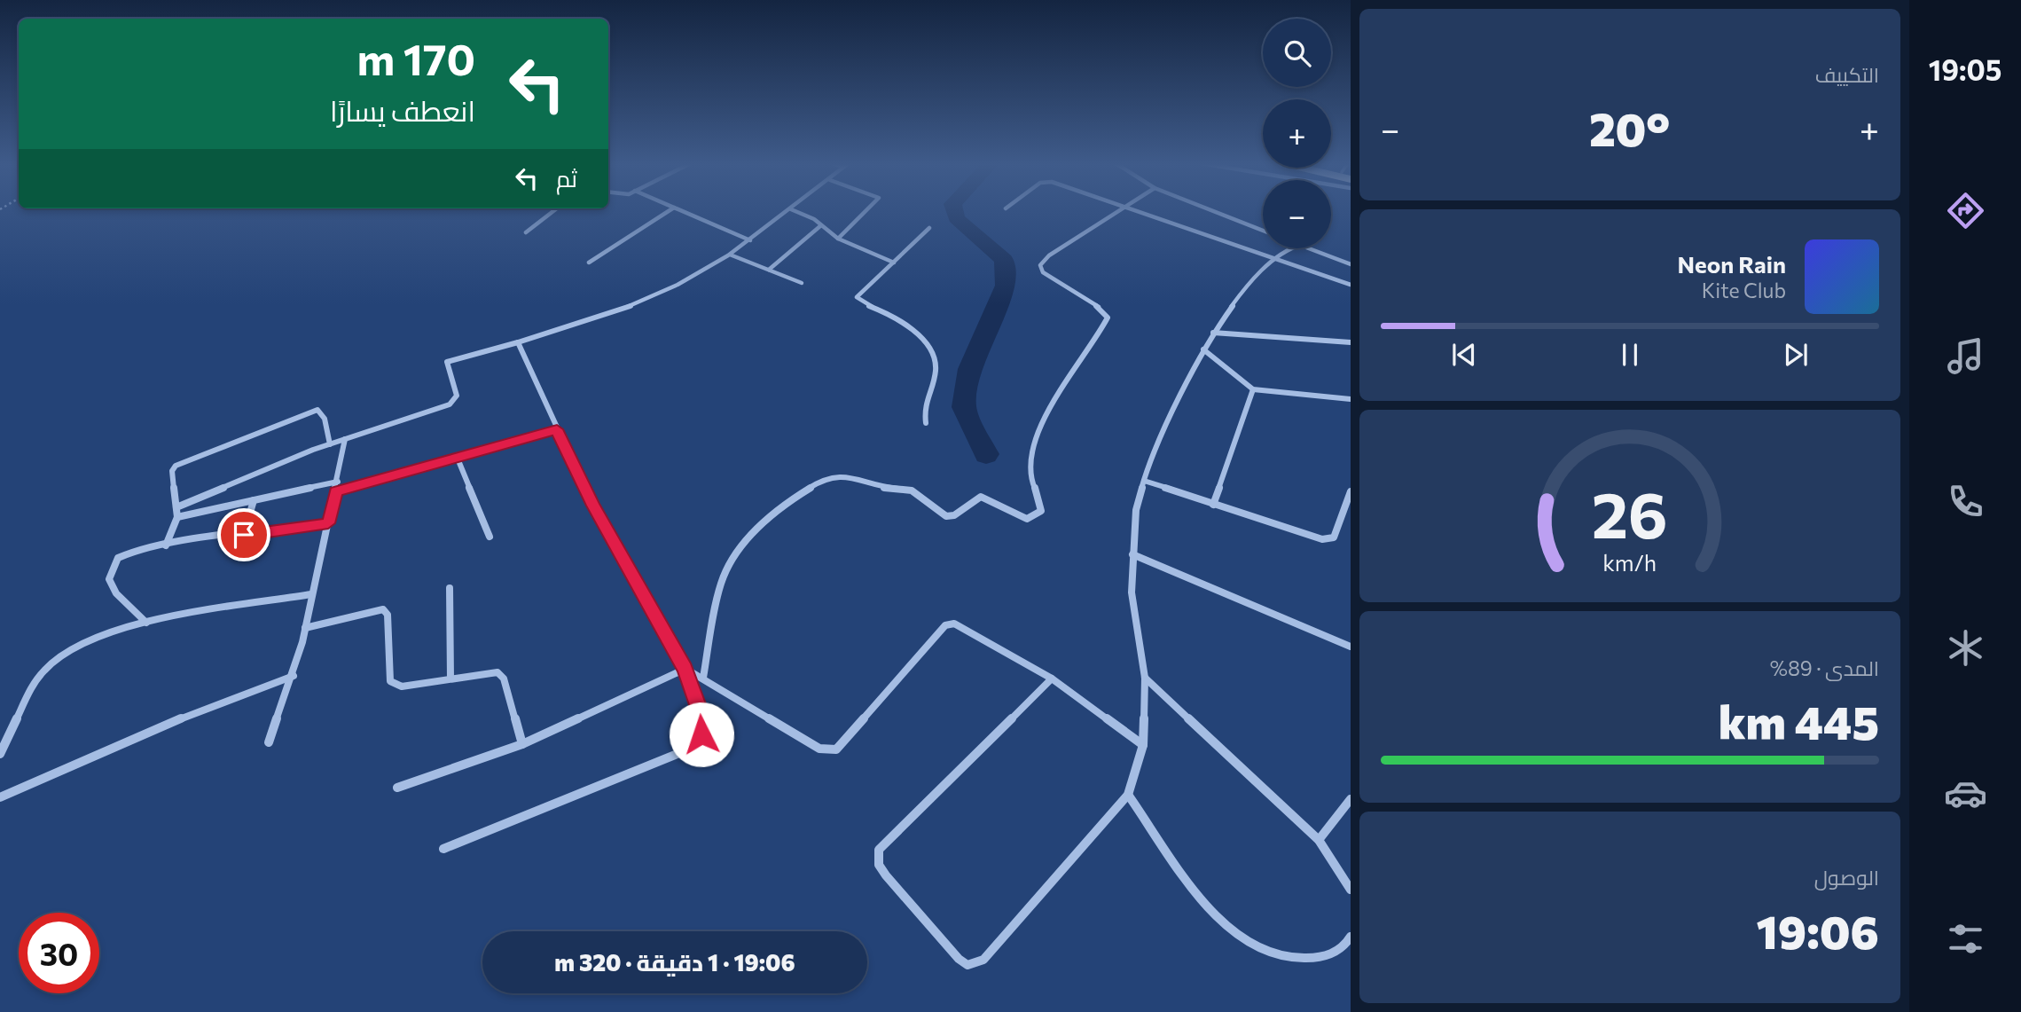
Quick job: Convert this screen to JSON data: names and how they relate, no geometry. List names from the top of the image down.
{
  "page": {
    "tabs": "19:05",
    "tile": [
      "التكييف",
      ["المدى · 89%", "445 km"],
      ["الوصول", "19:06"]
    ],
    "map_buttons": ["+", "−"],
    "turn": ["170 m", "انعطف يسارًا"],
    "heat": ["−", "20°", "+"],
    "then": "ثم",
    "song": ["Neon Rain", "Kite Club"],
    "limit": "30",
    "trip": "19:06 · 1 دقيقة · 320 m",
    "gauge": ["26", "km/h"]
  }
}
